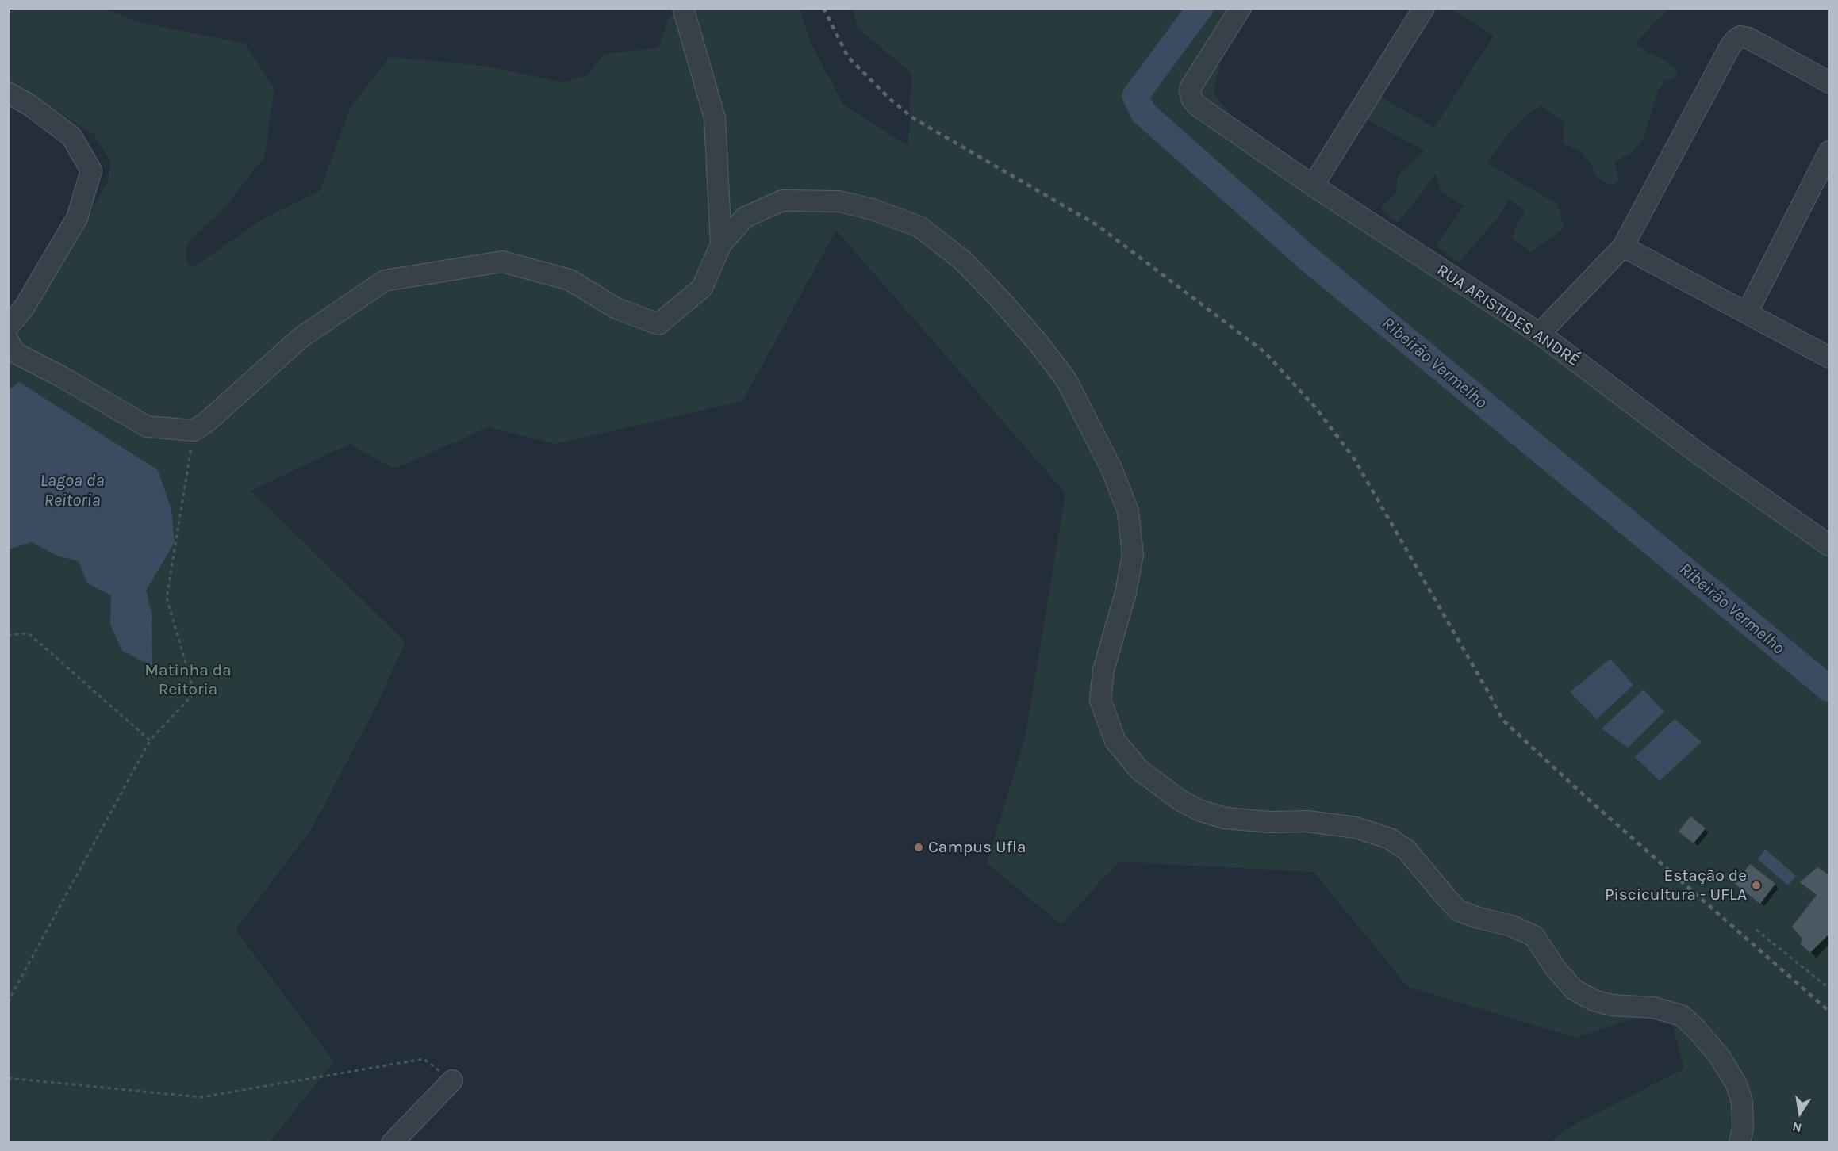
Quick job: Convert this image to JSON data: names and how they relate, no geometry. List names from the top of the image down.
{
  "streets": {
    "street": ["RUA ARISTIDES ANDRÉ"]
  },
  "water": ["Ribeirão Vermelho", "Lagoa da Reitoria"],
  "parks": ["Matinha da Reitoria"],
  "places": ["Campus Ufla", "Estação de Piscicultura - UFLA"],
  "north": "bottom"
}
